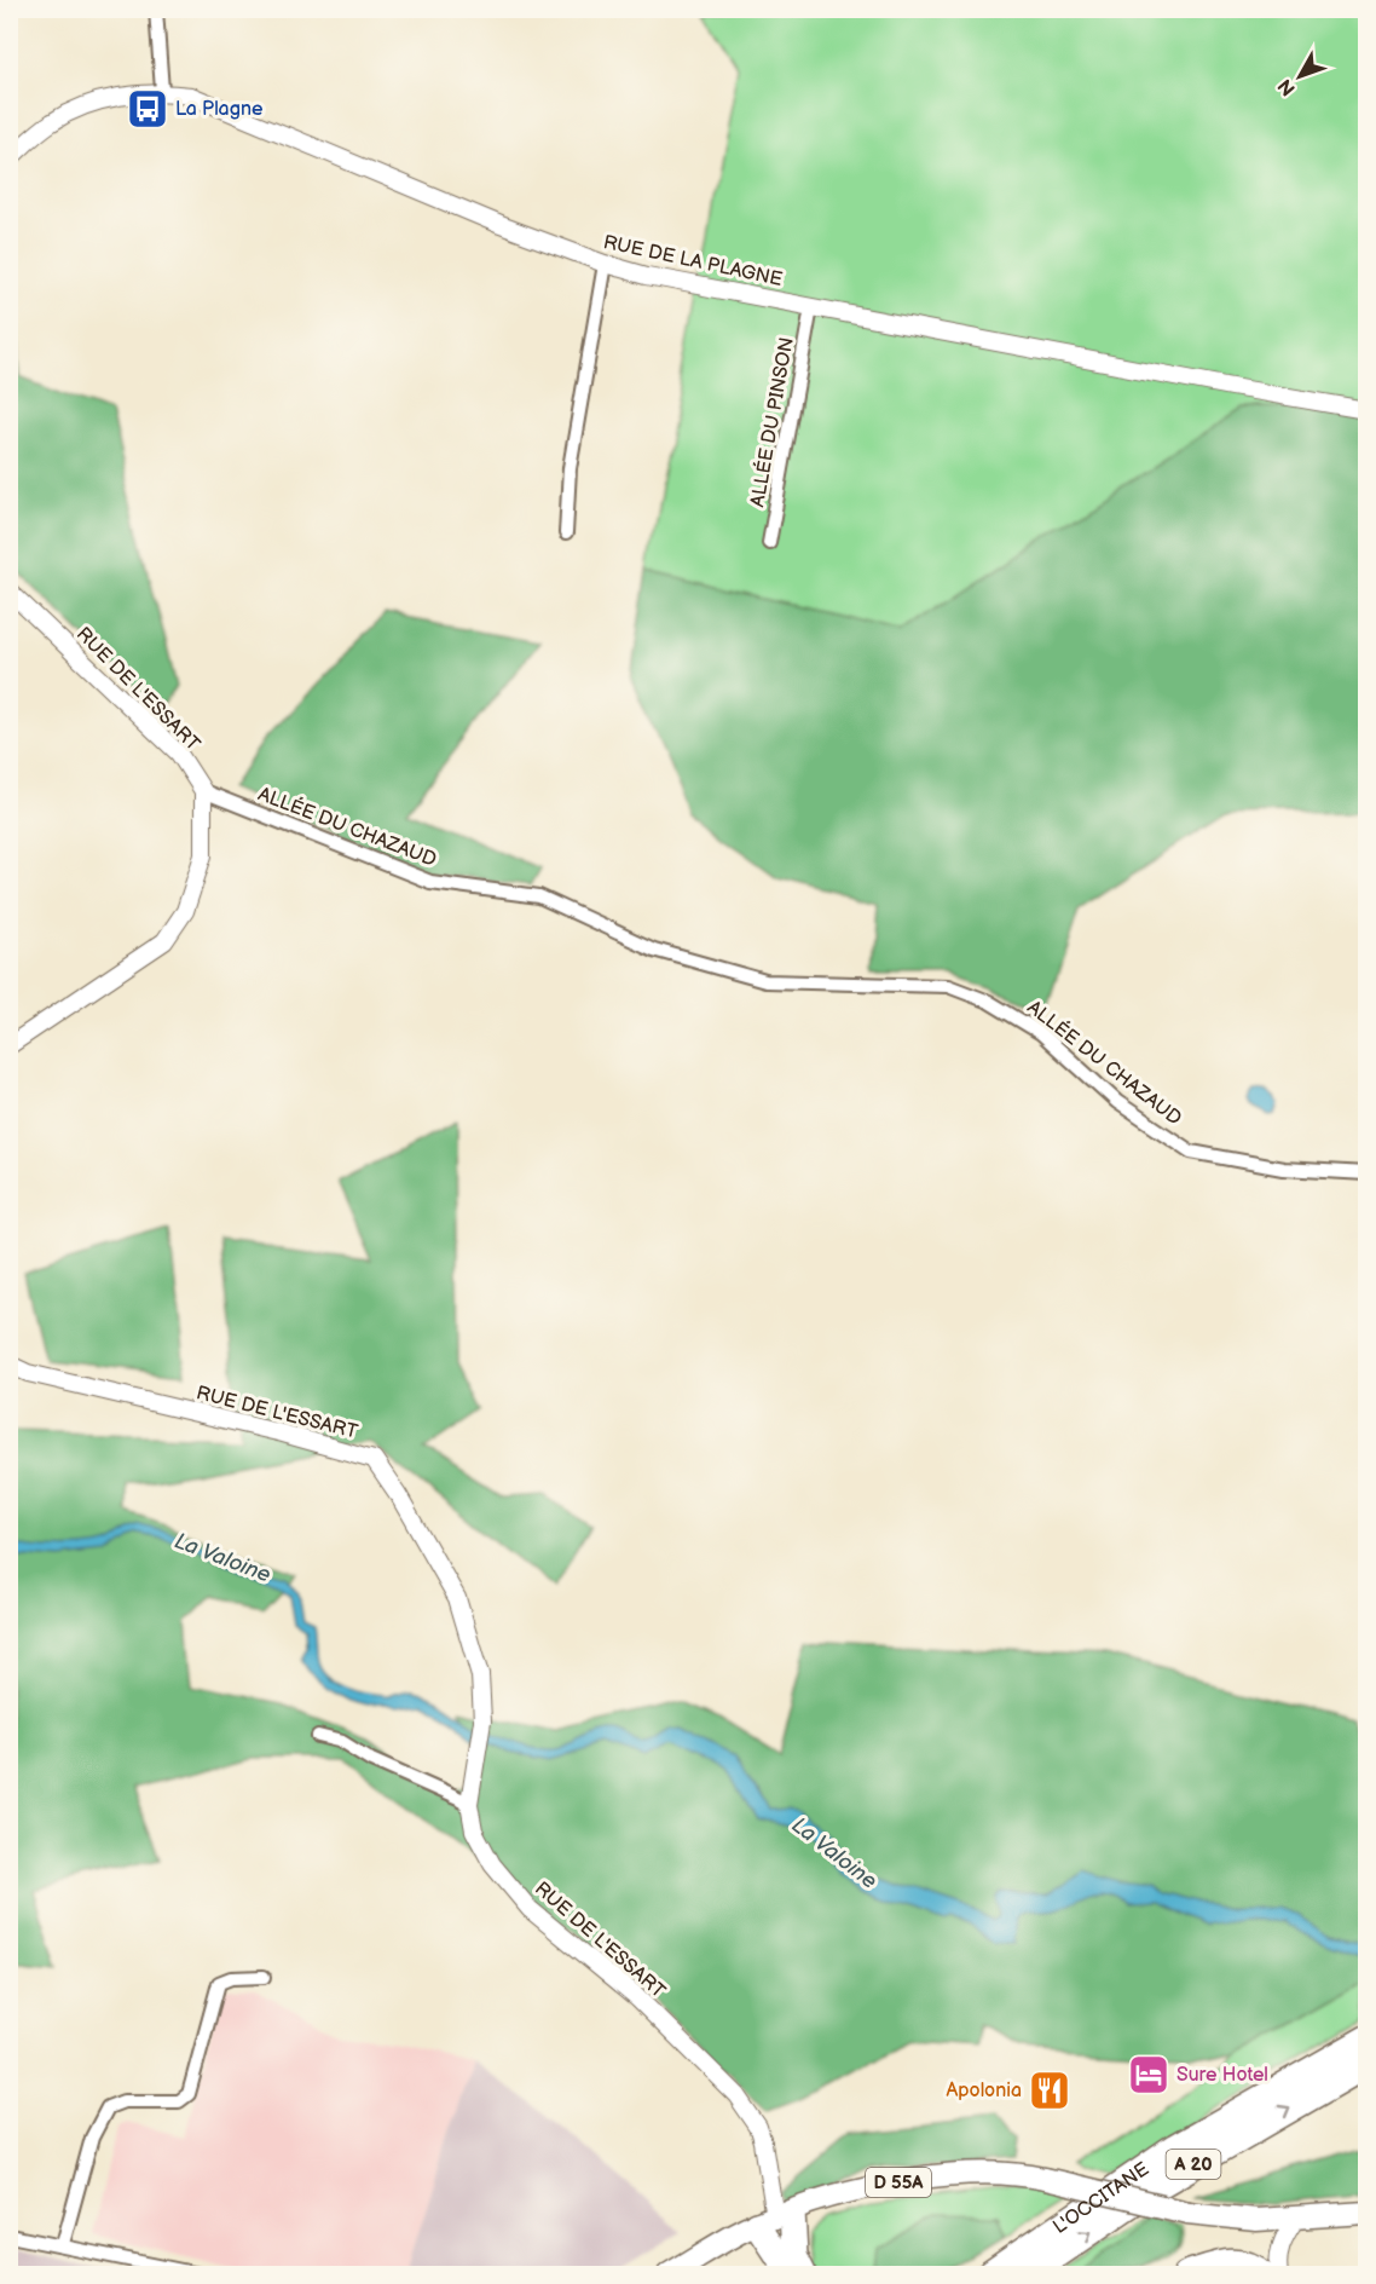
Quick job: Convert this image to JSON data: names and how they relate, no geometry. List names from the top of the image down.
{
  "streets": {
    "highway": ["A 20", "L'OCCITANE"],
    "main road": ["D 55A"],
    "street": [
      "RUE DE LA PLAGNE",
      "ALLÉE DU PINSON",
      "RUE DE L'ESSART",
      "ALLÉE DU CHAZAUD"
    ]
  },
  "crossings": [
    ["RUE DE LA PLAGNE", "ALLÉE DU PINSON"],
    ["RUE DE L'ESSART", "ALLÉE DU CHAZAUD"],
    ["RUE DE L'ESSART", "D 55A"]
  ],
  "water": ["La Valoine"],
  "places": {
    "bus stop": ["La Plagne"],
    "hotel": ["Sure Hotel"],
    "restaurant": ["Apolonia"]
  },
  "north": "bottom left"
}
